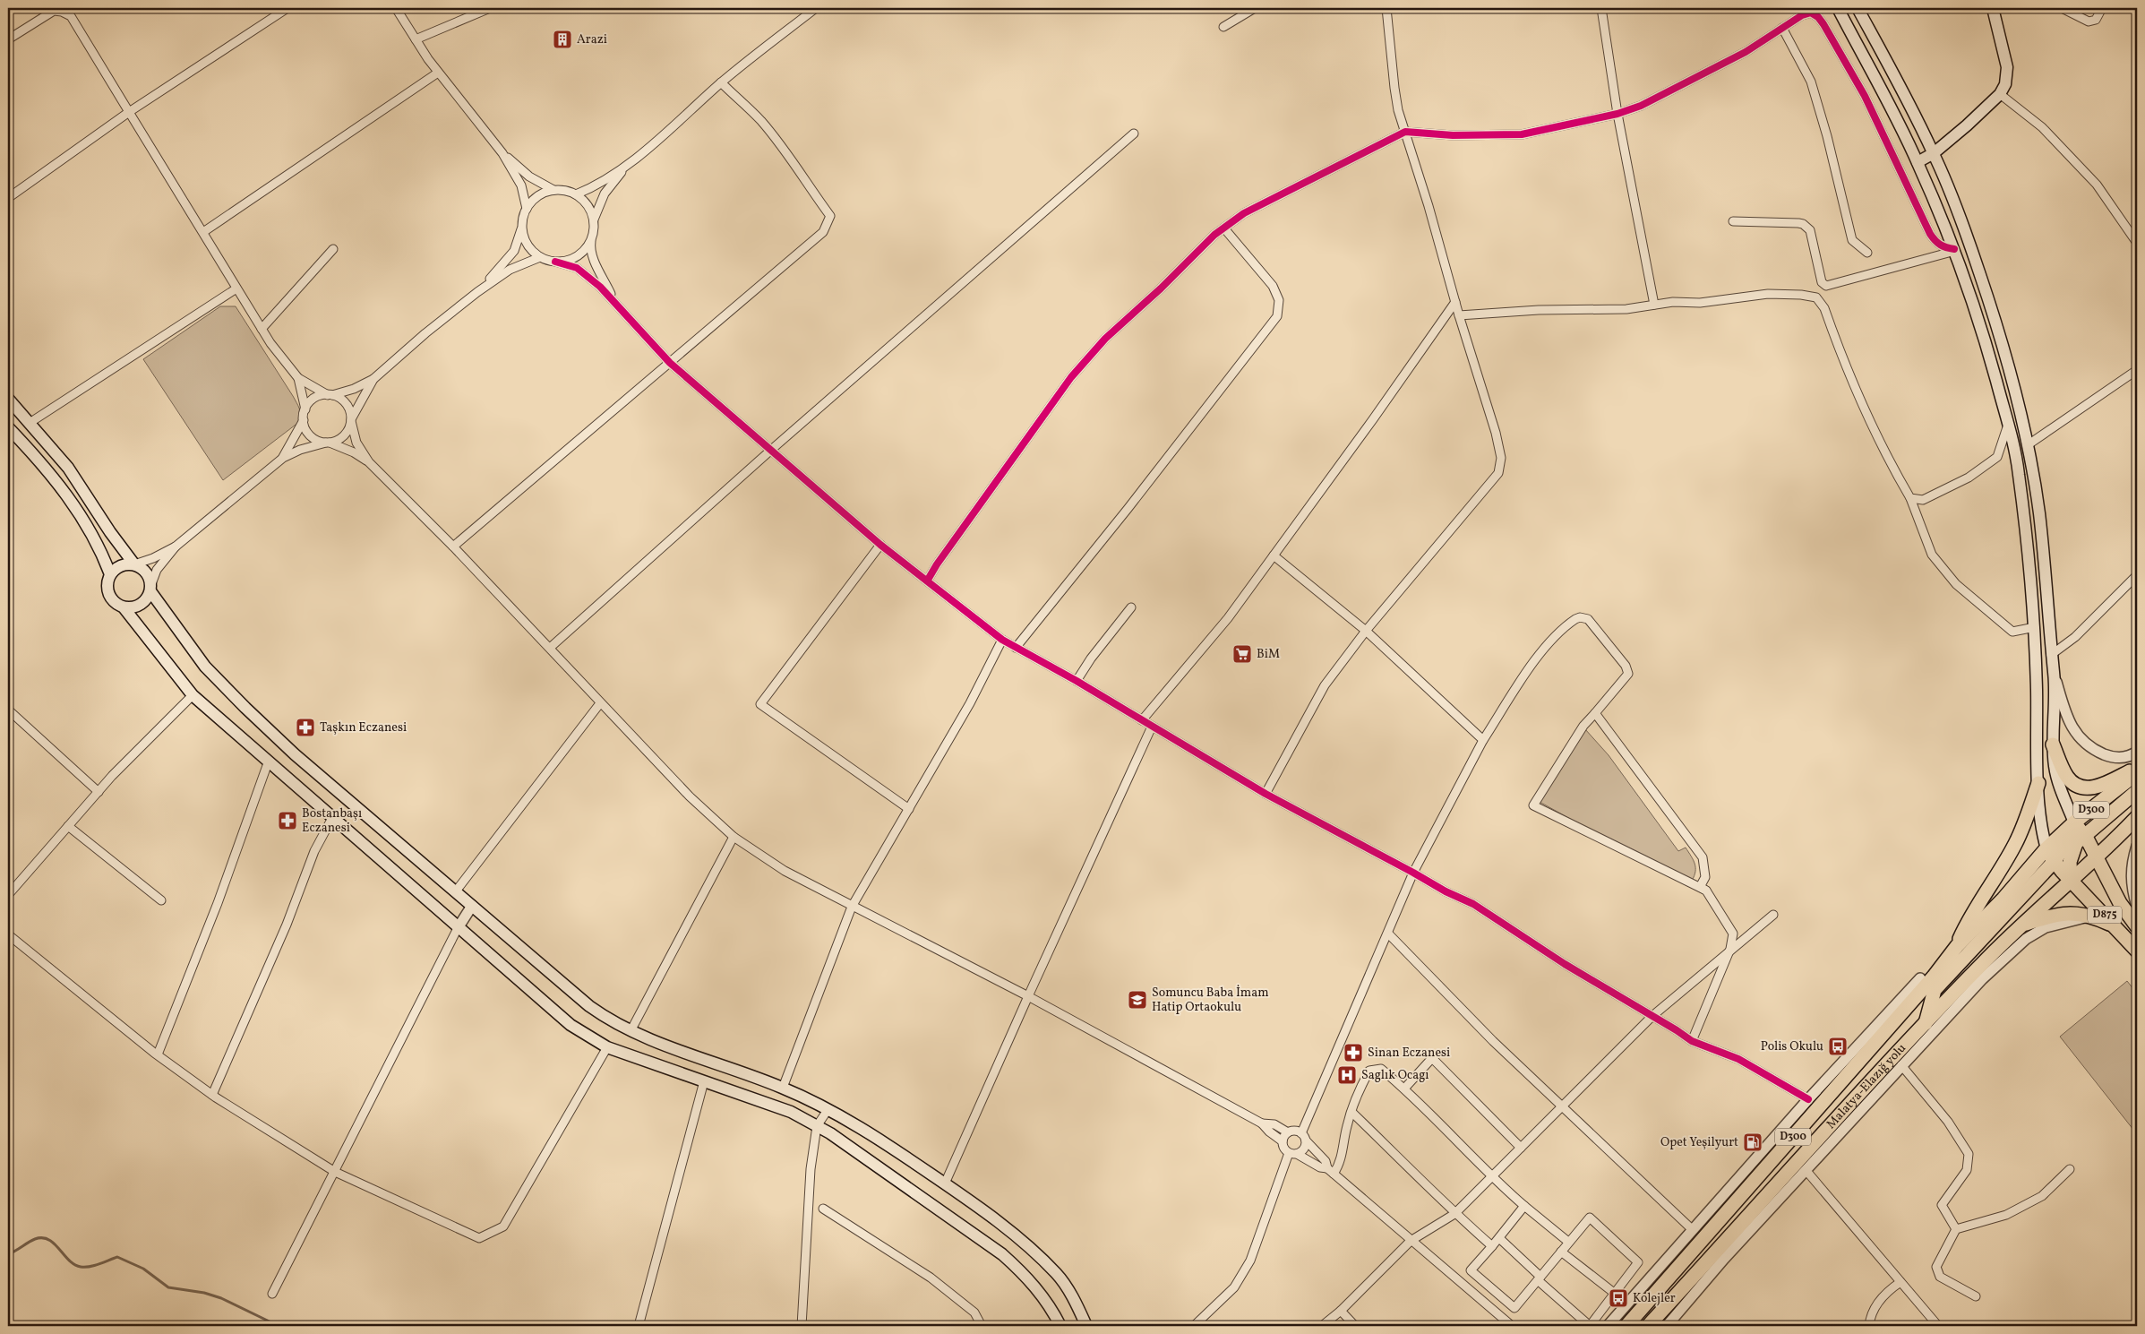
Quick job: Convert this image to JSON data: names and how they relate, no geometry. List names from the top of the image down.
{
  "streets": {
    "highway": ["D300", "D875", "Malatya-Elazığ yolu"]
  },
  "crossings": [
    ["D300", "D875"],
    ["D300", "Malatya-Elazığ yolu"],
    ["D875", "Malatya-Elazığ yolu"]
  ],
  "places": {
    "building": ["Arazi"],
    "supermarket": ["BiM"],
    "pharmacy": ["Taşkın Eczanesi", "Bostanbaşı Eczanesi", "Sinan Eczanesi"],
    "school or university": ["Somuncu Baba İmam Hatip Ortaokulu"],
    "bus stop": ["Polis Okulu", "Kolejler"],
    "hospital": ["Saglık Ocagı"],
    "fuel station": ["Opet Yeşilyurt"]
  }
}
